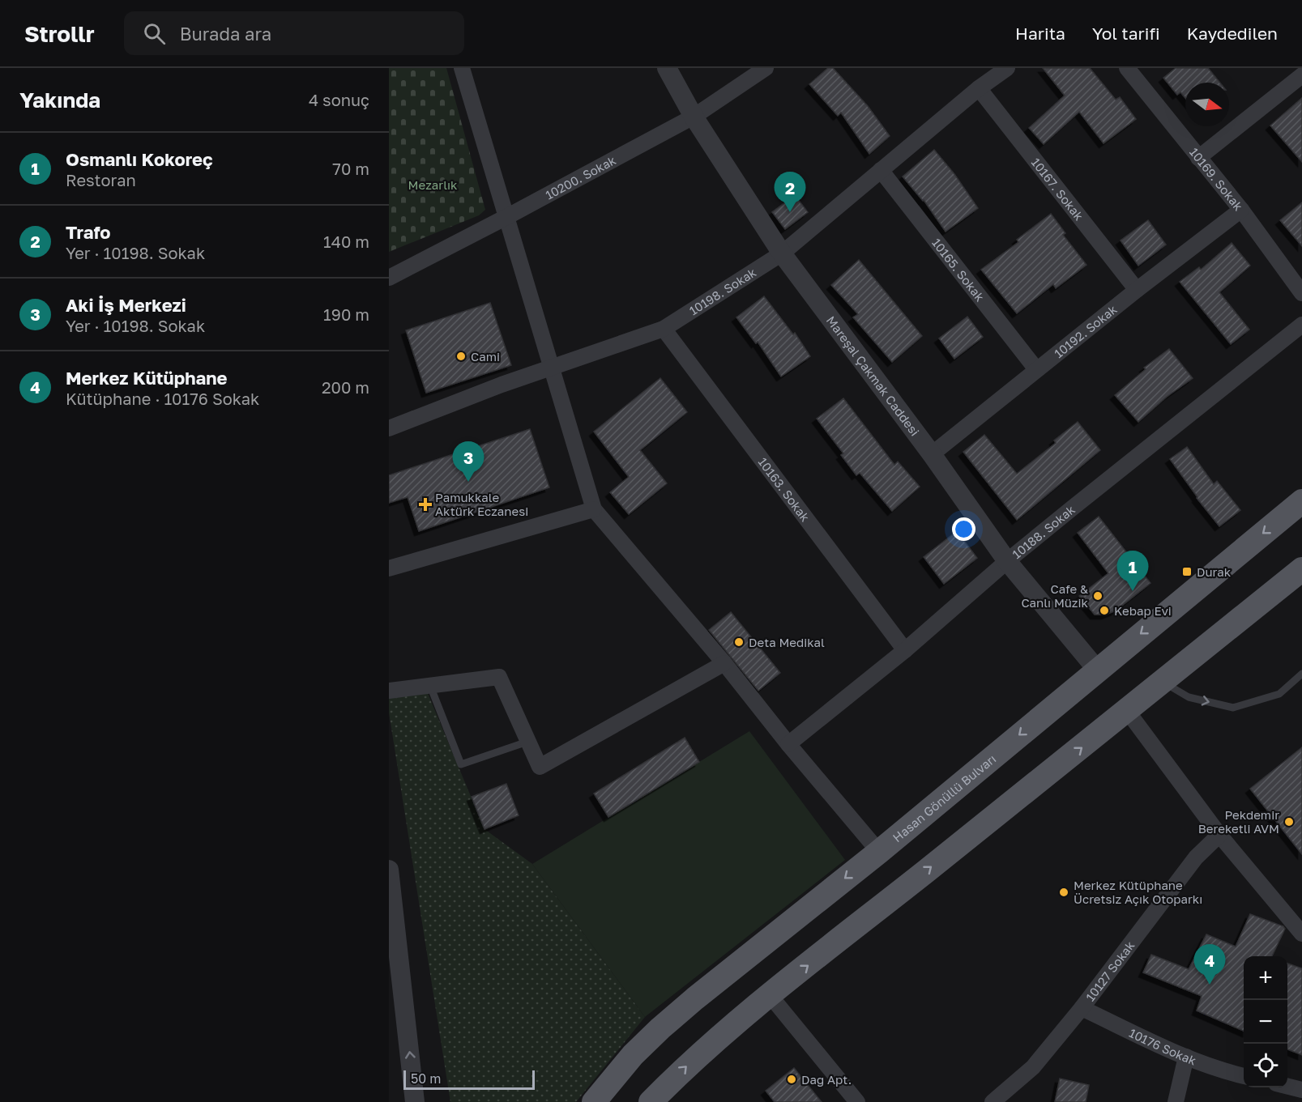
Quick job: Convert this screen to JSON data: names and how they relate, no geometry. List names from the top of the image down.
{
  "streets": {
    "main road": ["Hasan Gönüllü Bulvarı"],
    "street": [
      "10200. Sokak",
      "10169. Sokak",
      "10167. Sokak",
      "10165. Sokak",
      "10198. Sokak",
      "10192. Sokak",
      "Mareşal Çakmak Caddesi",
      "10163. Sokak",
      "10188. Sokak",
      "10127 Sokak",
      "10176 Sokak"
    ]
  },
  "crossings": [
    ["10200. Sokak", "Mareşal Çakmak Caddesi"],
    ["10169. Sokak", "10192. Sokak"],
    ["10167. Sokak", "10198. Sokak"],
    ["10167. Sokak", "10192. Sokak"],
    ["10165. Sokak", "10198. Sokak"],
    ["10165. Sokak", "10192. Sokak"],
    ["10198. Sokak", "Mareşal Çakmak Caddesi"],
    ["10198. Sokak", "10163. Sokak"],
    ["10192. Sokak", "Mareşal Çakmak Caddesi"],
    ["Mareşal Çakmak Caddesi", "10188. Sokak"],
    ["Mareşal Çakmak Caddesi", "Hasan Gönüllü Bulvarı"],
    ["10163. Sokak", "10188. Sokak"],
    ["10127 Sokak", "10176 Sokak"]
  ],
  "parks": ["Mezarlık"],
  "places": {
    "other": [
      "Cami",
      "Cafe & Canlı Müzik",
      "Kebap Evi",
      "Deta Medikal",
      "Pekdemir Bereketli AVM",
      "Merkez Kütüphane Ücretsiz Açık Otoparkı",
      "Dağ Apt."
    ],
    "health": ["Pamukkale Aktürk Eczanesi"],
    "transit": ["Durak"]
  },
  "scale_bar": "50 m",
  "north": "right",
  "page": {
    "header": "Strollr",
    "search": "Burada ara",
    "nav": ["Harita", "Yol tarifi", "Kaydedilen"],
    "heading": ["Yakında", "4 sonuç"],
    "list": [
      {
        "mark": "1",
        "name": "Osmanlı Kokoreç",
        "note": "Restoran",
        "value": "70 m"
      },
      {
        "mark": "2",
        "name": "Trafo",
        "note": "Yer · 10198. Sokak",
        "value": "140 m"
      },
      {
        "mark": "3",
        "name": "Aki İş Merkezi",
        "note": "Yer · 10198. Sokak",
        "value": "190 m"
      },
      {
        "mark": "4",
        "name": "Merkez Kütüphane",
        "note": "Kütüphane · 10176 Sokak",
        "value": "200 m"
      }
    ],
    "pins": [
      "2",
      "3",
      "1",
      "4"
    ],
    "map_buttons": ["+", "−"],
    "scale": "50 m"
  }
}
